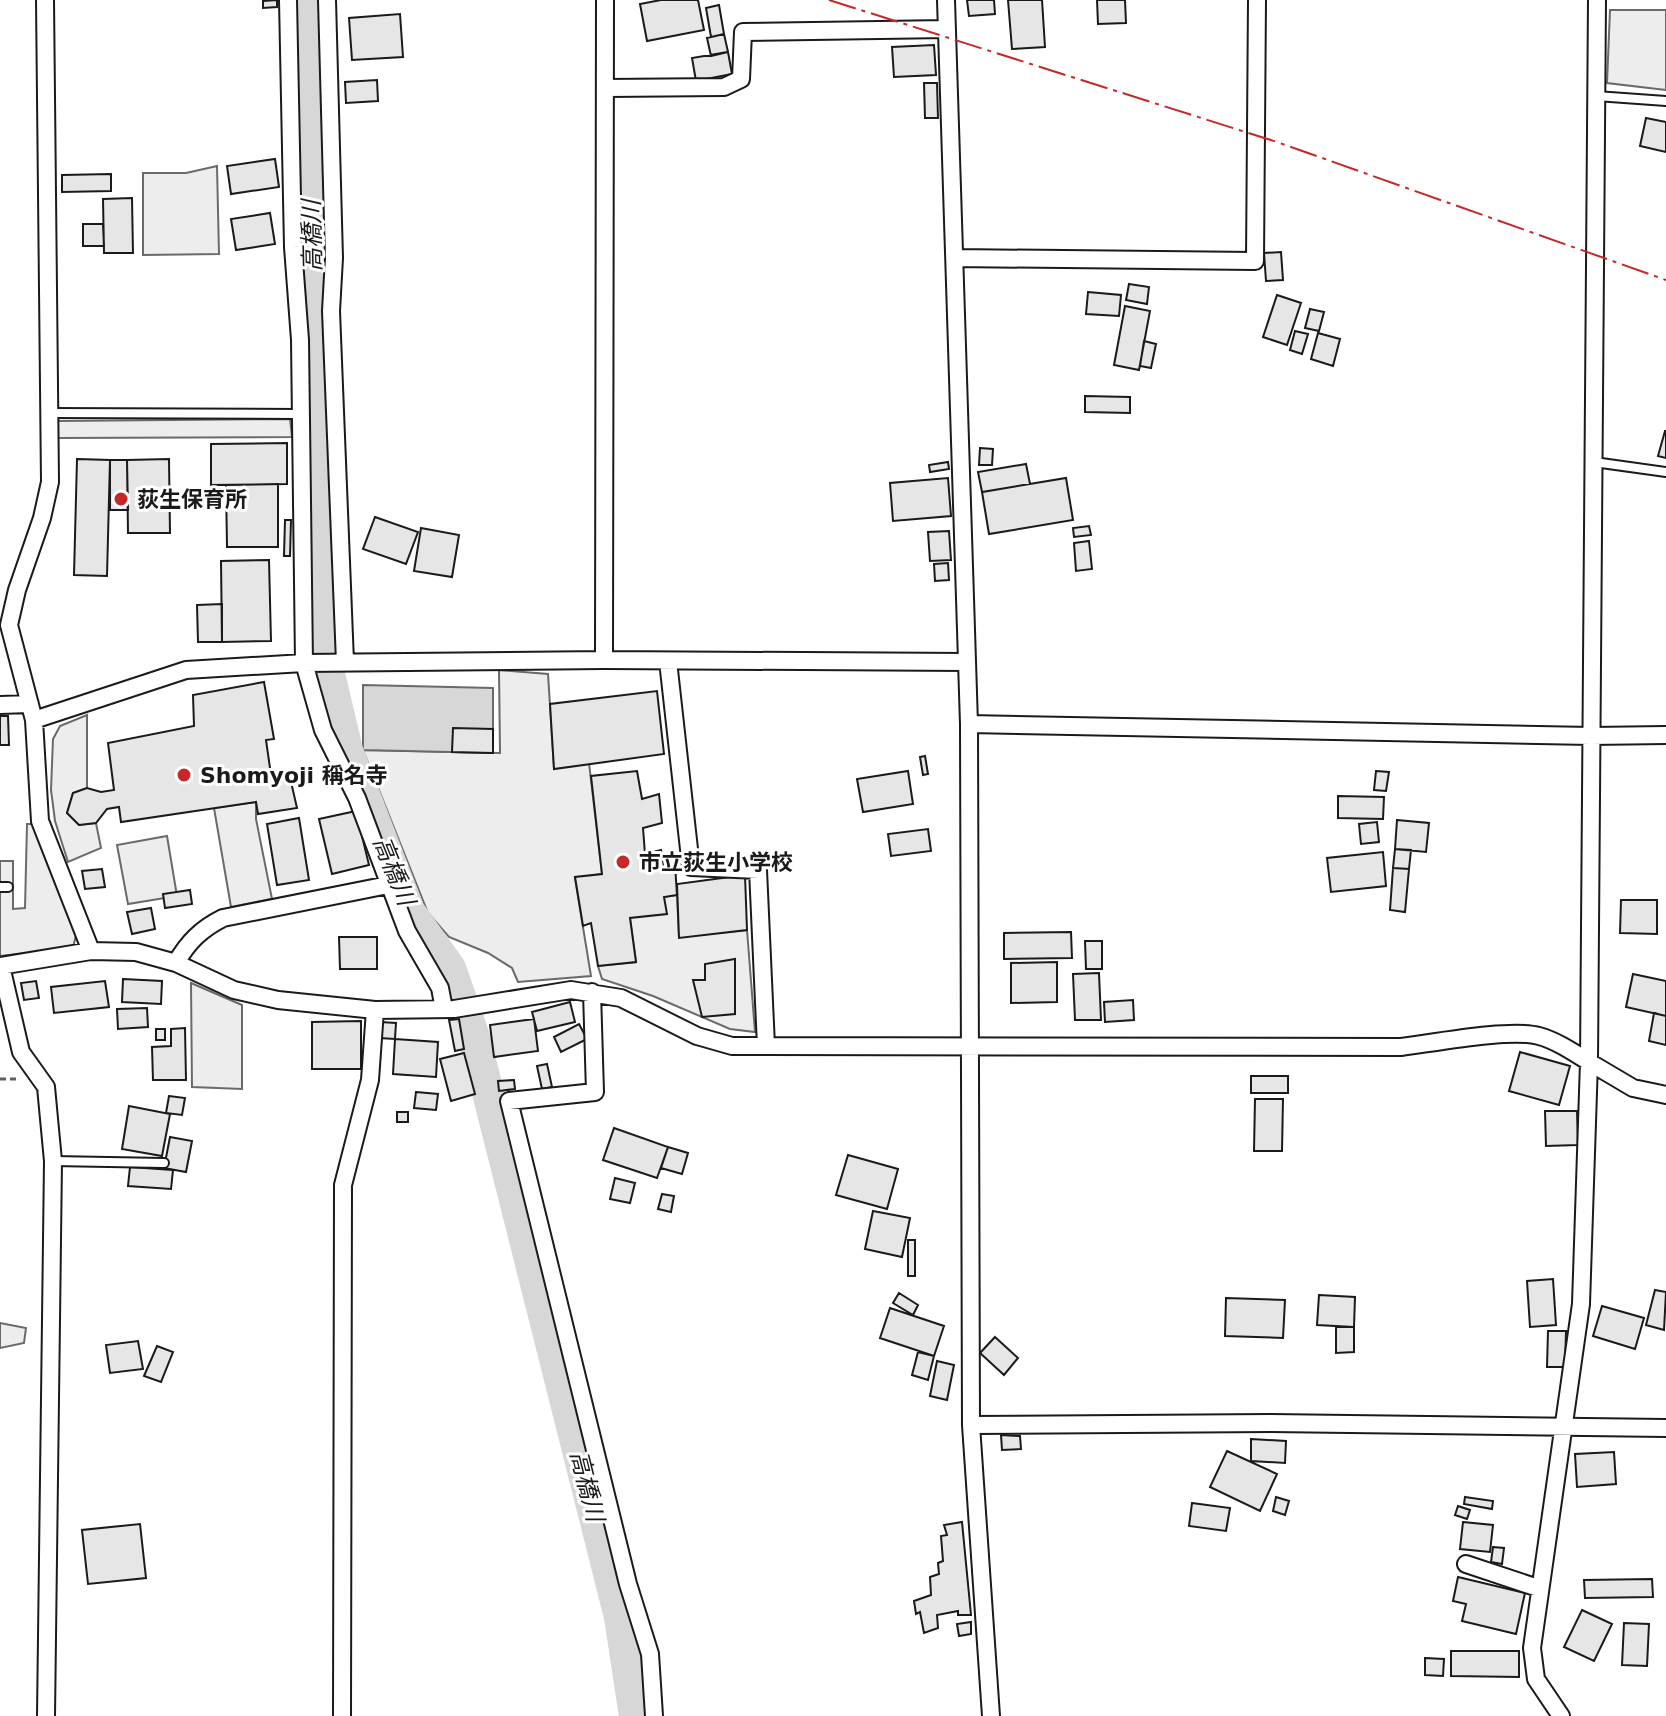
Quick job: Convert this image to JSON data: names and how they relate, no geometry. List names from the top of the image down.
{
  "water": ["高橋川"],
  "places": ["荻生保育所", "Shomyoji 稱名寺", "市立荻生小学校"]
}
